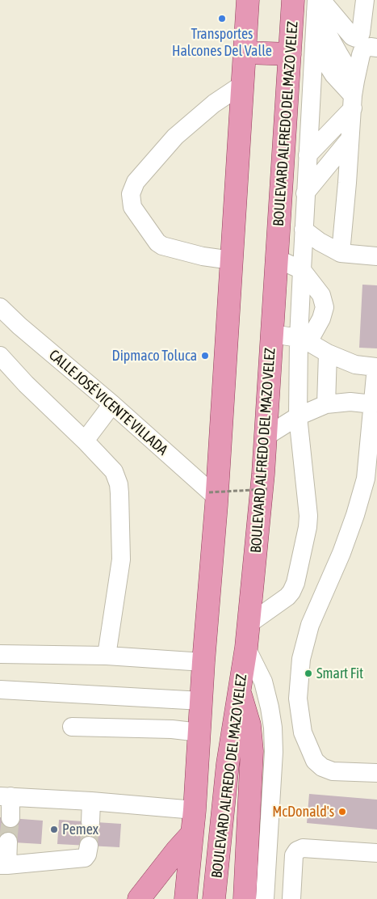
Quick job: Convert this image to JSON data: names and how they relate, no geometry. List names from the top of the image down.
{
  "streets": {
    "main road": ["BOULEVARD ALFREDO DEL MAZO VELEZ"],
    "street": ["CALLE JOSÉ VICENTE VILLADA"]
  },
  "crossings": [
    ["BOULEVARD ALFREDO DEL MAZO VELEZ", "CALLE JOSÉ VICENTE VILLADA"]
  ],
  "places": [
    "Transportes Halcones Del Valle",
    "Dipmaco Toluca",
    "Smart Fit",
    "McDonald's",
    "Pemex"
  ]
}
